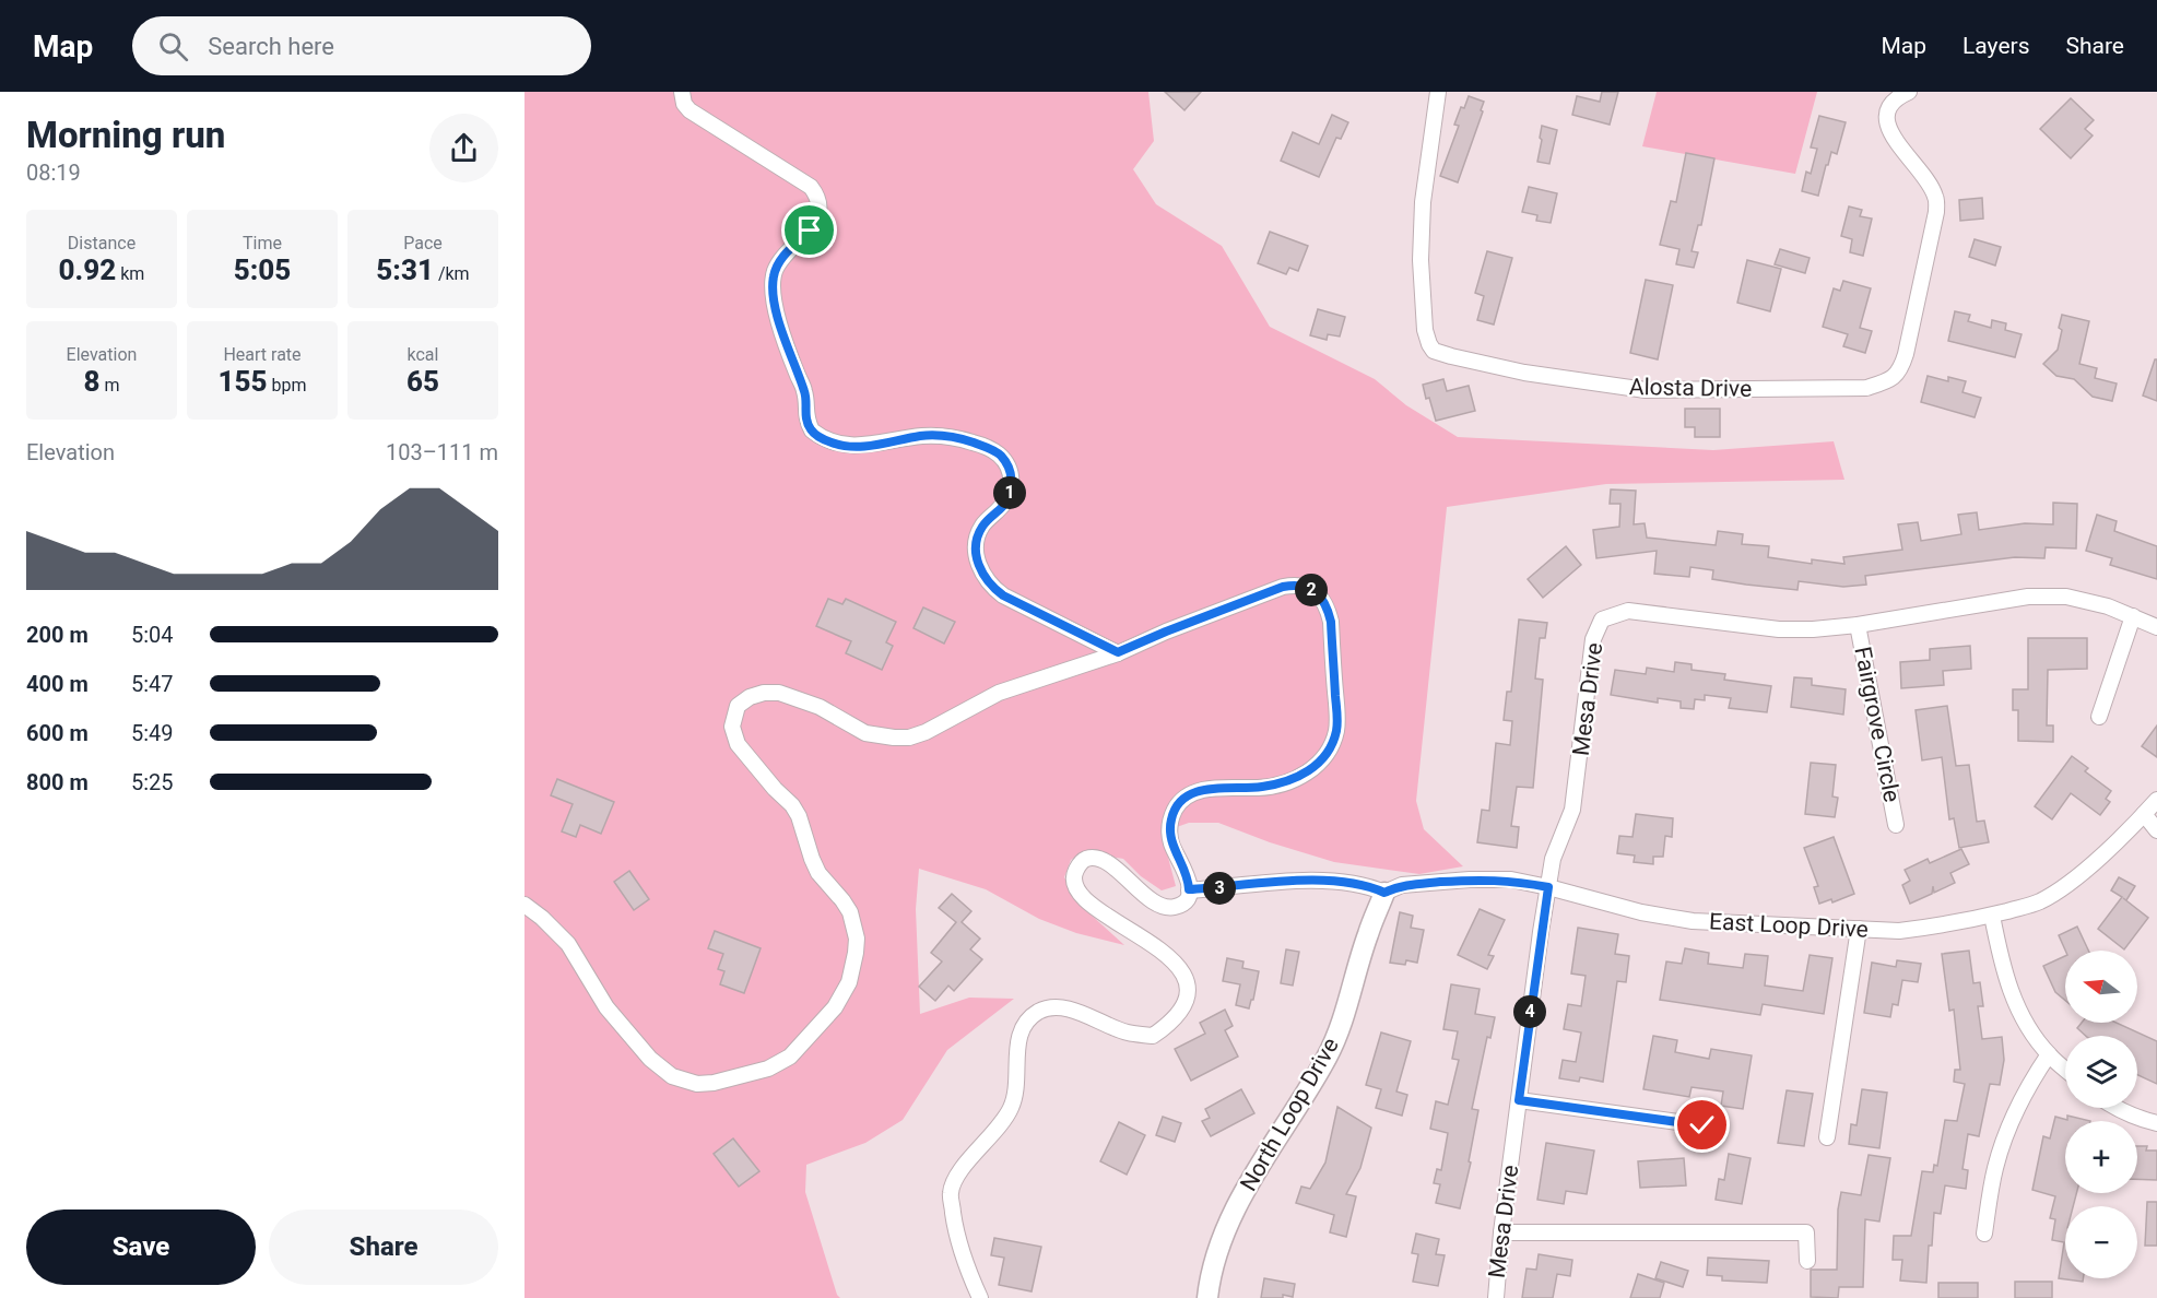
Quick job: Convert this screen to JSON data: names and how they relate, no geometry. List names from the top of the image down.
{
  "streets": {
    "street": [
      "Alosta Drive",
      "Mesa Drive",
      "Fairgrove Circle",
      "East Loop Drive",
      "North Loop Drive"
    ]
  },
  "crossings": [
    ["Mesa Drive", "Fairgrove Circle"],
    ["Mesa Drive", "East Loop Drive"],
    ["East Loop Drive", "North Loop Drive"]
  ],
  "north": "left",
  "page": {
    "header": "Map",
    "search": "Search here",
    "nav": ["Map", "Layers", "Share"],
    "heading": ["Morning run", "08:19"],
    "stats": [
      ["Distance", "0.92 km"],
      ["Time", "5:05"],
      ["Pace", "5:31 /km"],
      ["Elevation", "8 m"],
      ["Heart rate", "155 bpm"],
      ["kcal", "65"]
    ],
    "chart": ["Elevation", "103–111 m"],
    "pins": [
      "1",
      "2",
      "3",
      "4"
    ],
    "list": [
      {
        "name": "200 m",
        "note": "5:04"
      },
      {
        "name": "400 m",
        "note": "5:47"
      },
      {
        "name": "600 m",
        "note": "5:49"
      },
      {
        "name": "800 m",
        "note": "5:25"
      }
    ],
    "map_buttons": ["+", "−"],
    "buttons": ["Save", "Share"]
  }
}
